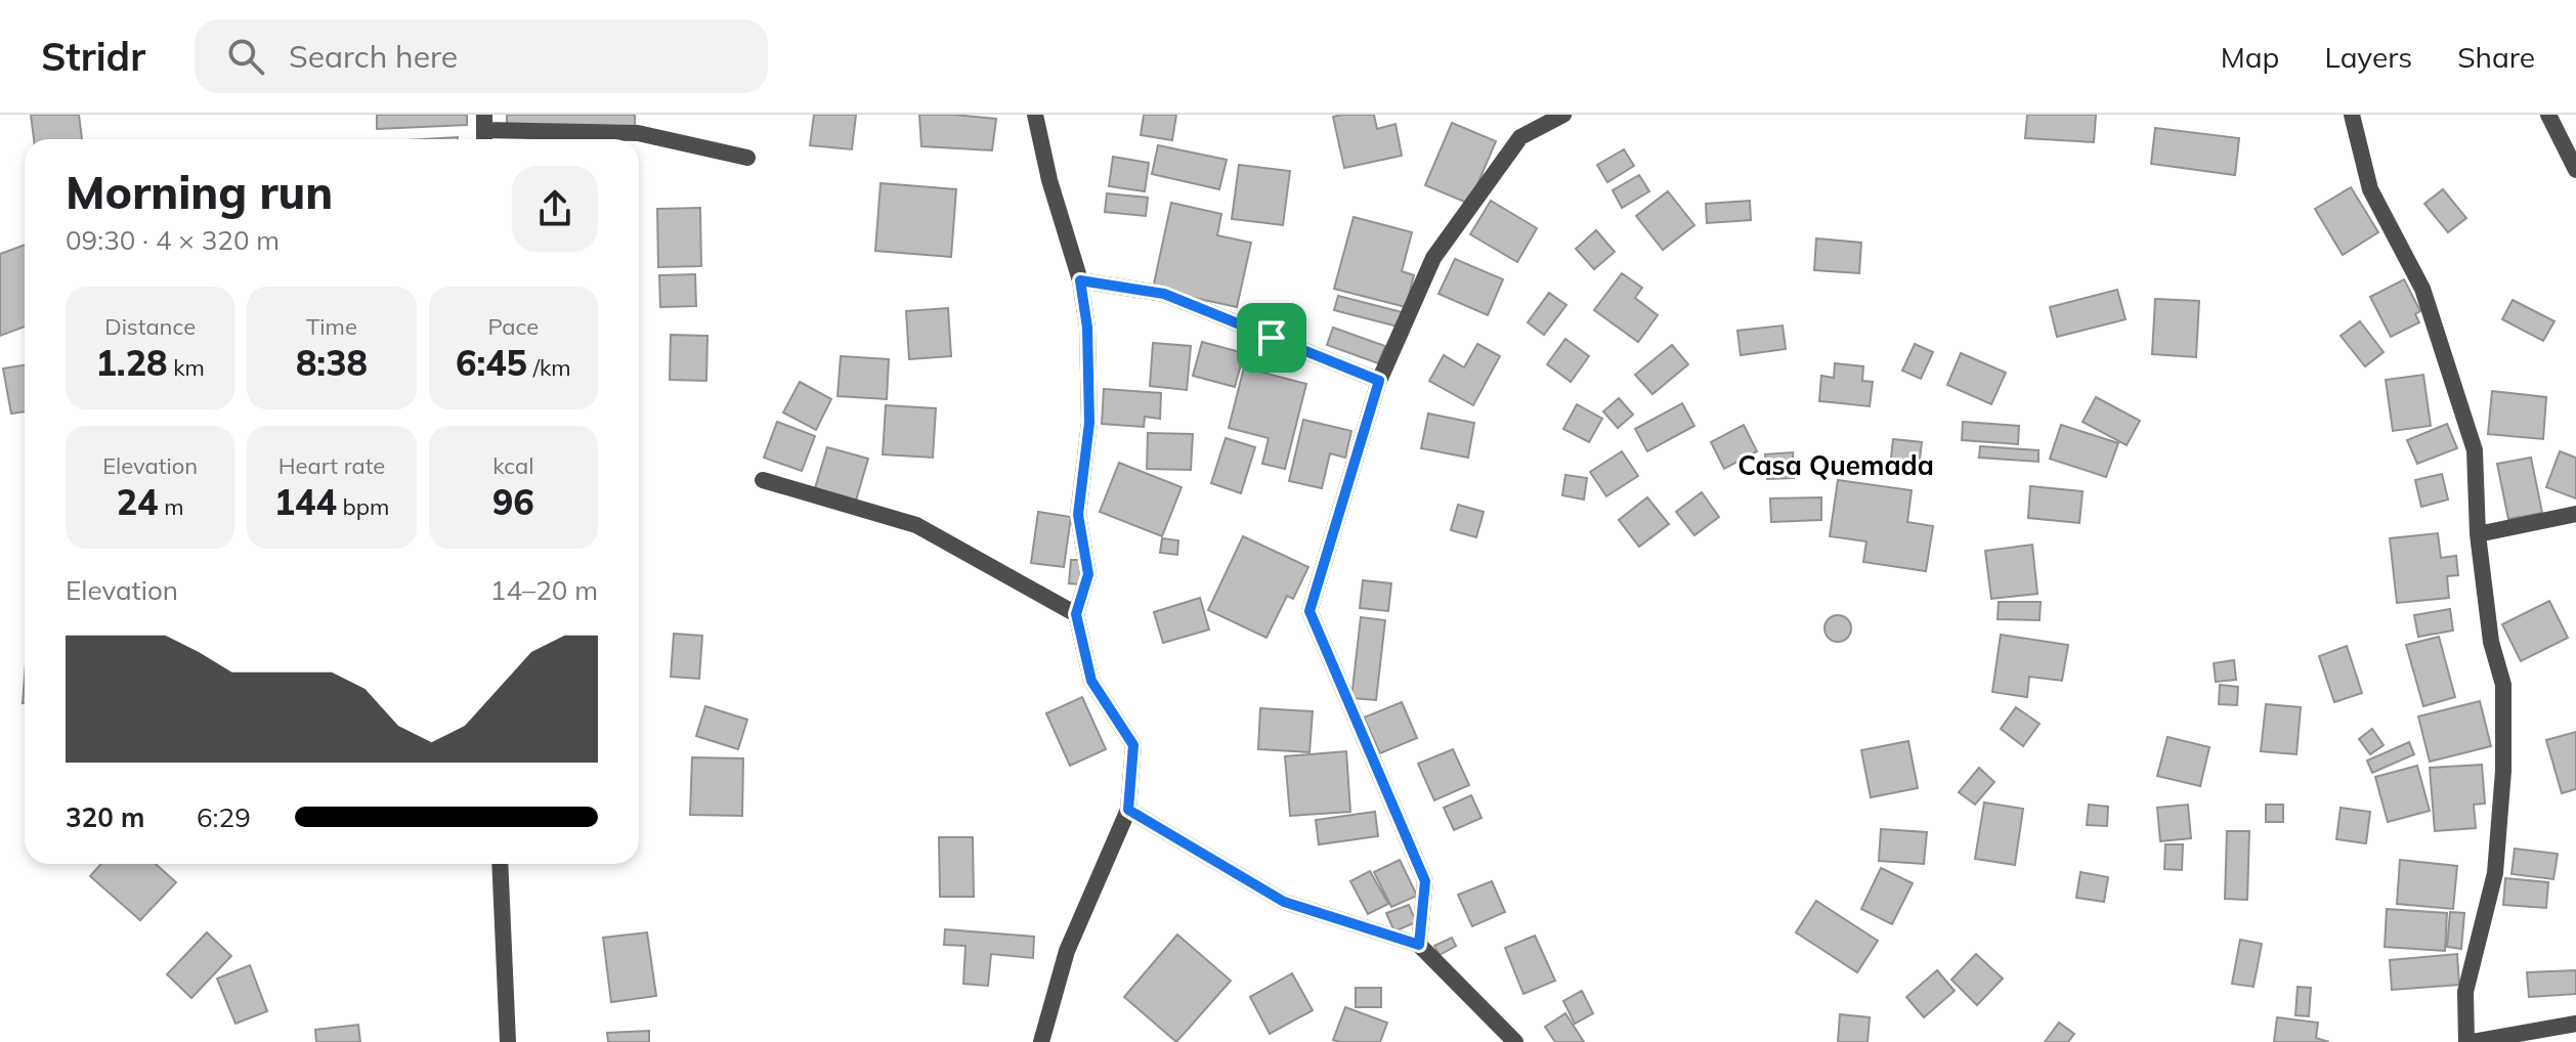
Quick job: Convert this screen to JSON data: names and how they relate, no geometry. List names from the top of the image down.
{
  "districts": ["Casa Quemada"],
  "page": {
    "header": "Stridr",
    "search": "Search here",
    "nav": ["Map", "Layers", "Share"],
    "heading": ["Morning run", "09:30 · 4 × 320 m"],
    "stats": [
      ["Distance", "1.28 km"],
      ["Time", "8:38"],
      ["Pace", "6:45 /km"],
      ["Elevation", "24 m"],
      ["Heart rate", "144 bpm"],
      ["kcal", "96"]
    ],
    "chart": ["Elevation", "14–20 m"],
    "list": [
      {
        "name": "320 m",
        "note": "6:29"
      }
    ]
  }
}
